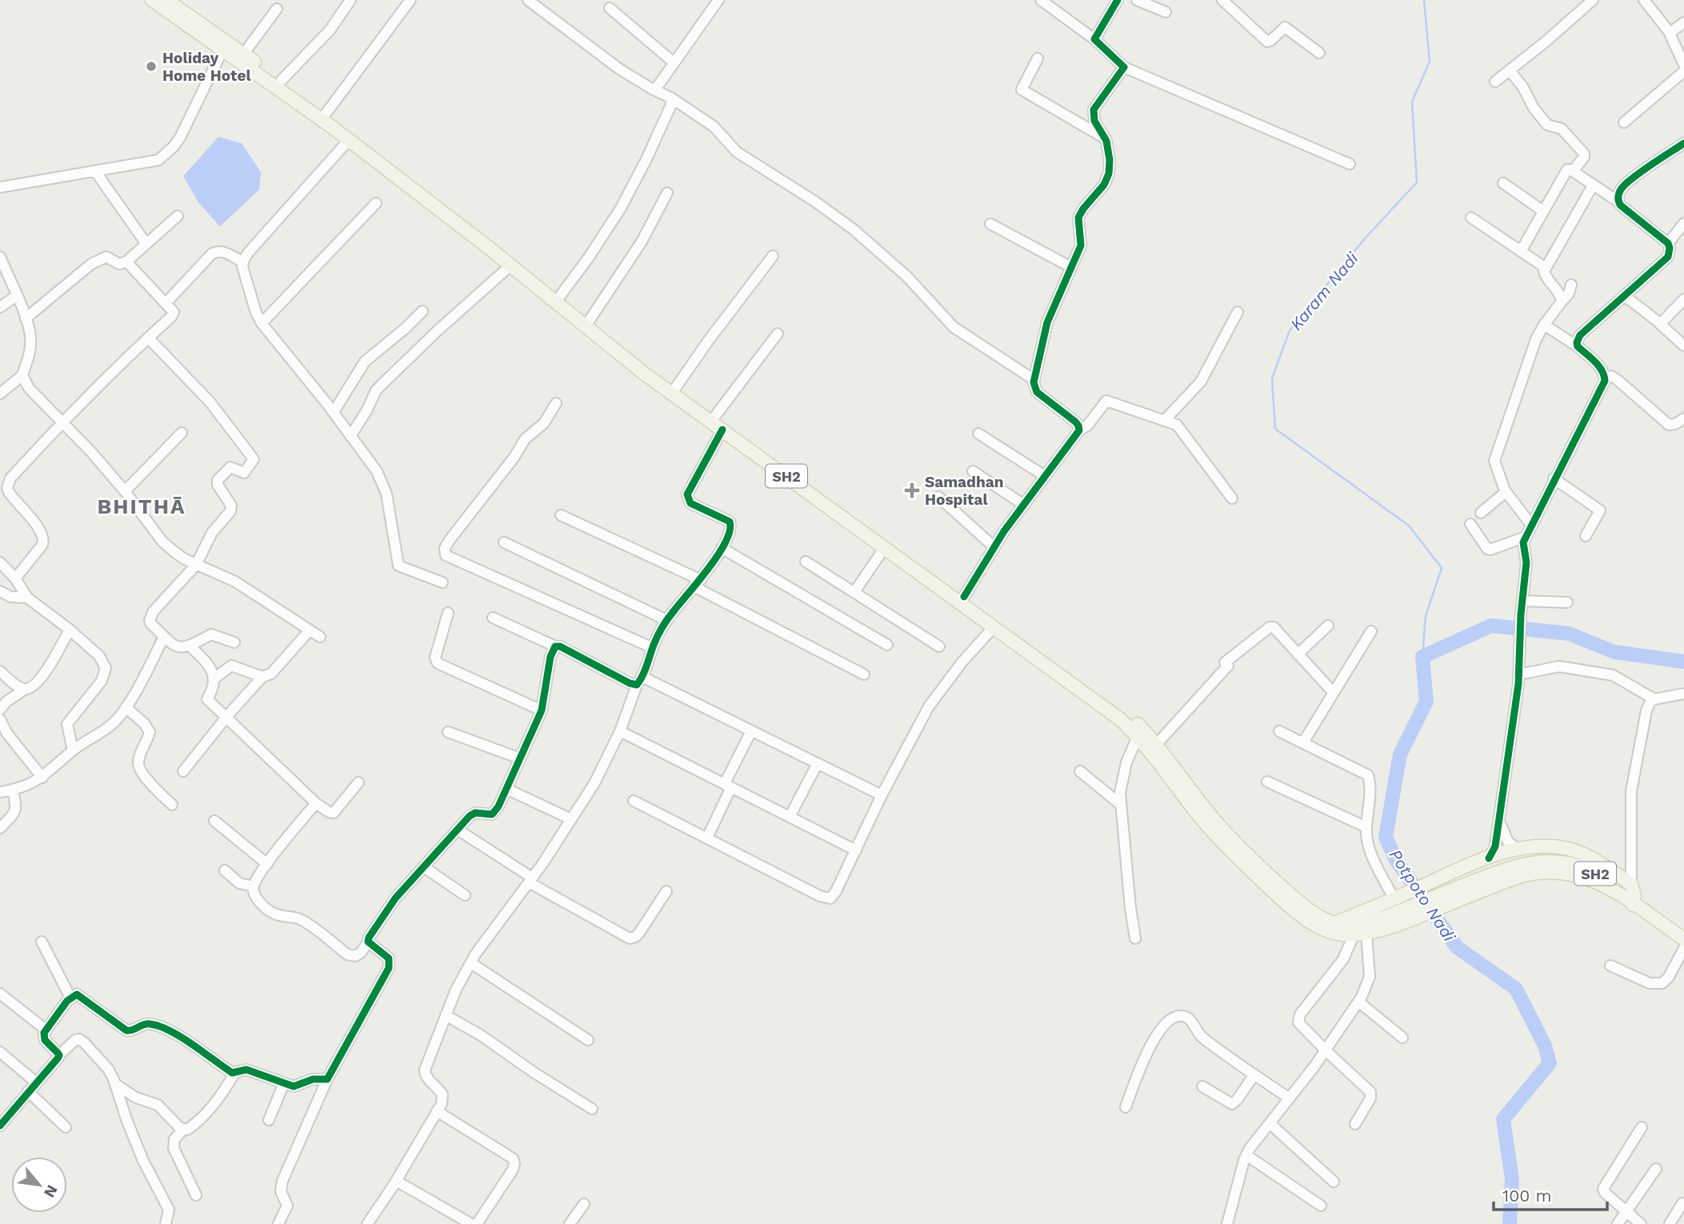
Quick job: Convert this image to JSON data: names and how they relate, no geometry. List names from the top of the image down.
{
  "streets": {
    "main road": ["SH2"]
  },
  "districts": ["BHITHĀ"],
  "water": ["Karam Nadi", "Potpoto Nadi"],
  "places": {
    "other": ["Holiday Home Hotel"],
    "health": ["Samadhan Hospital"]
  },
  "scale_bar": "100 m",
  "north": "bottom right"
}
